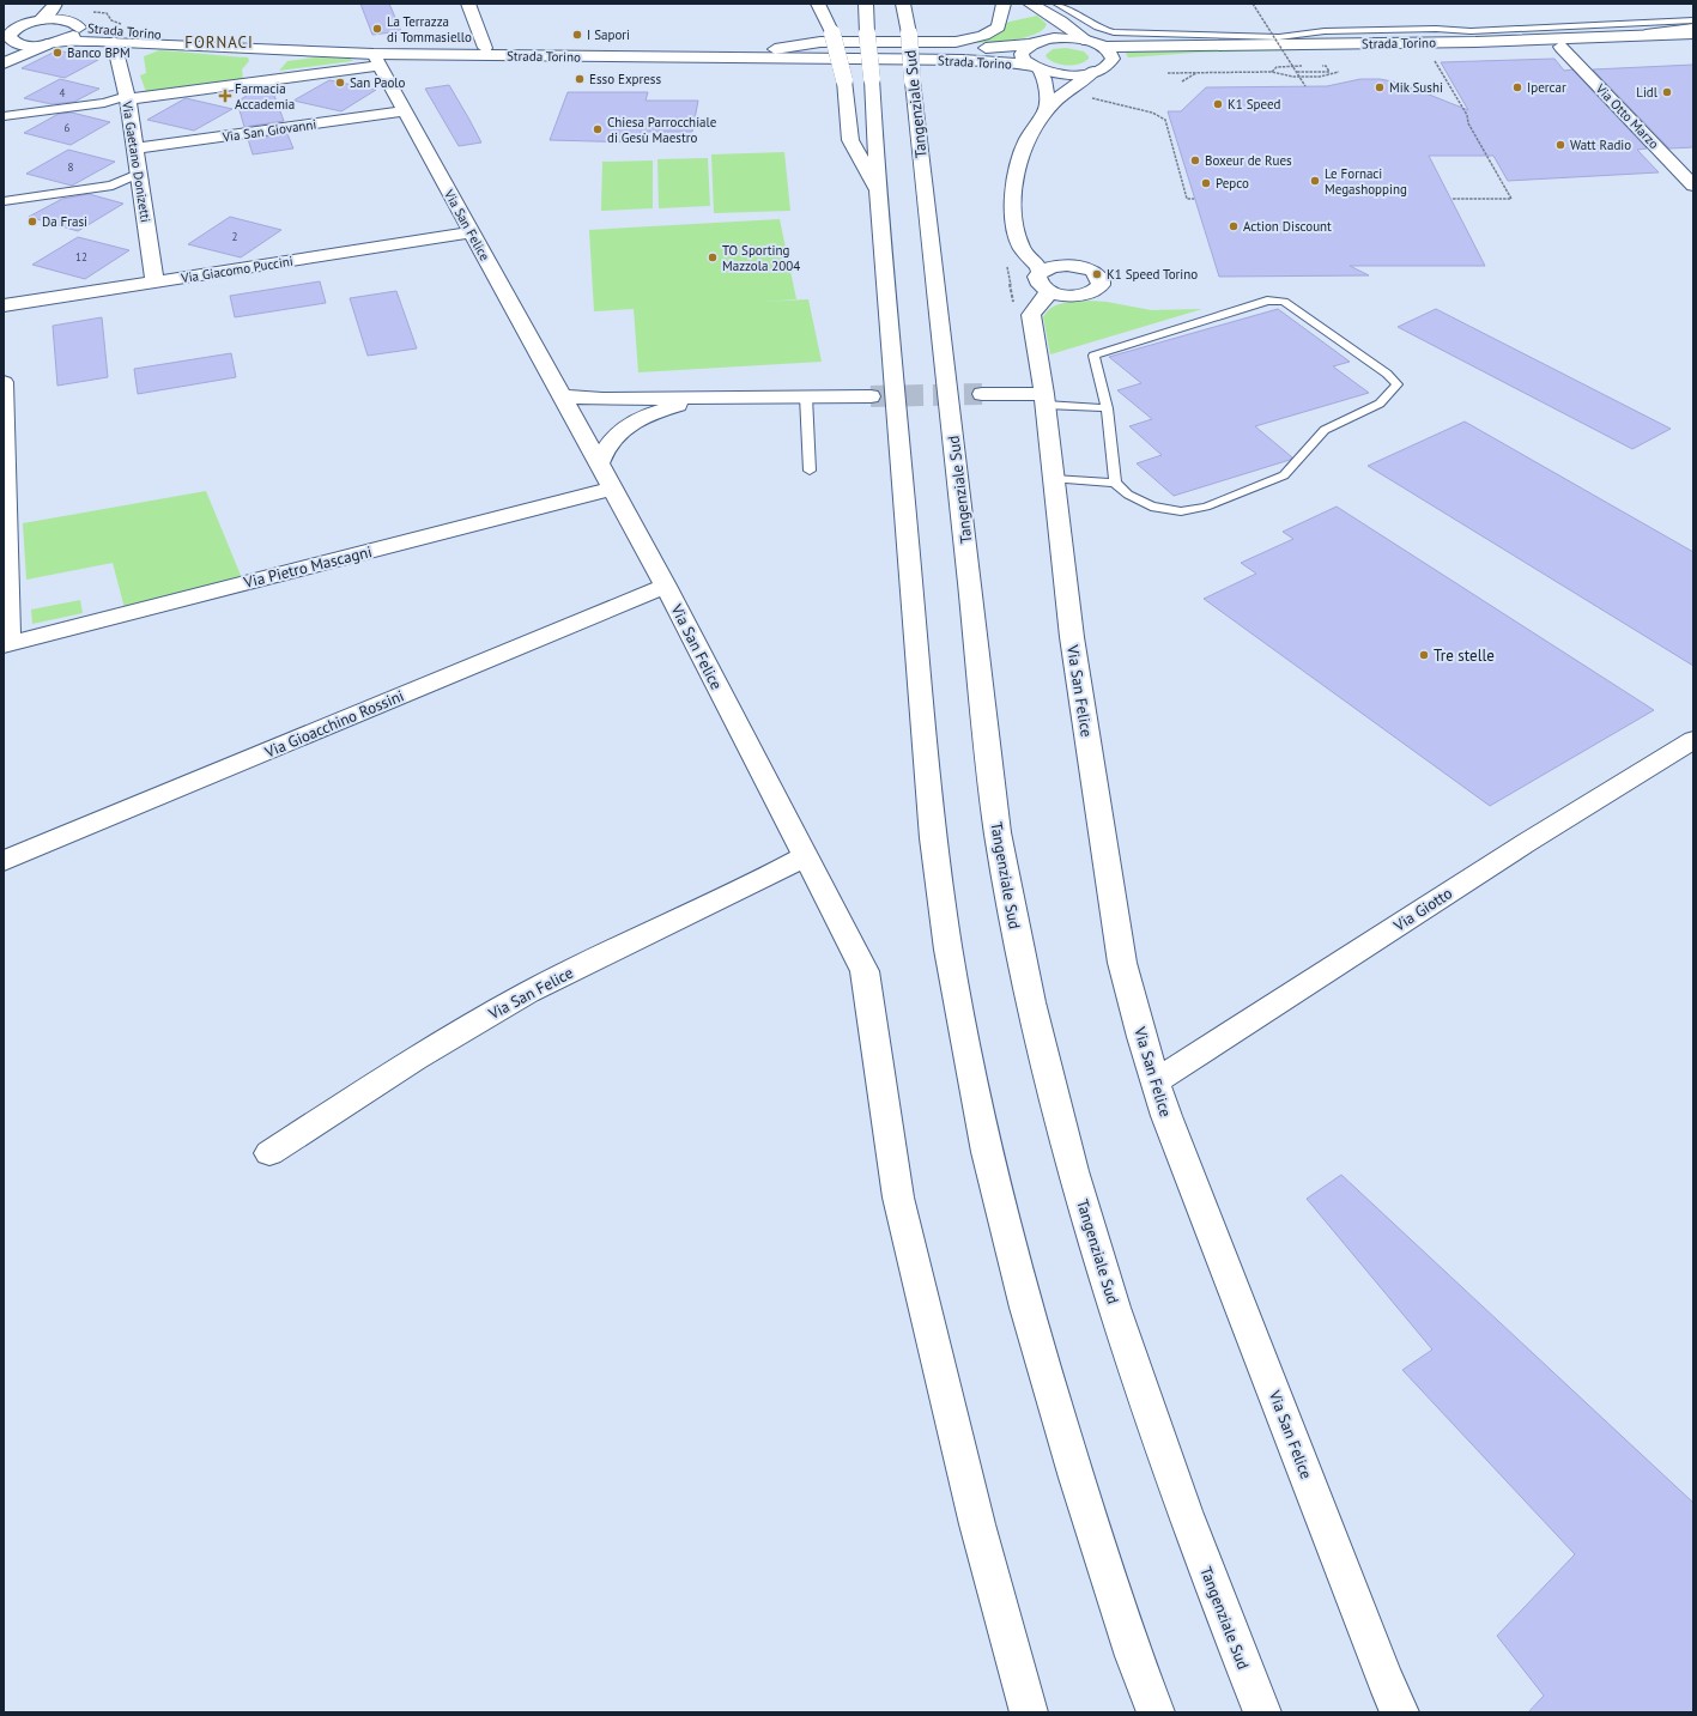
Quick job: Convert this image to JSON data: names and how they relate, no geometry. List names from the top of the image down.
{
  "streets": {
    "main road": [
      "Strada Torino",
      "Tangenziale Sud",
      "Via Otto Marzo",
      "Via San Giovanni",
      "Via Gaetano Donizetti",
      "Via San Felice",
      "Via Giacomo Puccini",
      "Via Pietro Mascagni",
      "Via Gioacchino Rossini",
      "Via Giotto"
    ]
  },
  "crossings": [
    ["Strada Torino", "Via Otto Marzo"],
    ["Strada Torino", "Via Gaetano Donizetti"],
    ["Strada Torino", "Via San Felice"],
    ["Via San Giovanni", "Via Gaetano Donizetti"],
    ["Via San Giovanni", "Via San Felice"],
    ["Via Gaetano Donizetti", "Via Giacomo Puccini"],
    ["Via San Felice", "Via Giacomo Puccini"],
    ["Via San Felice", "Via Pietro Mascagni"],
    ["Via San Felice", "Via Gioacchino Rossini"],
    ["Via San Felice", "Via Giotto"]
  ],
  "districts": ["FORNACI"],
  "places": {
    "other": [
      "La Terrazza di Tommasiello",
      "I Sapori",
      "Banco BPM",
      "Esso Express",
      "San Paolo",
      "Mik Sushi",
      "Ipercar",
      "Lidl",
      "K1 Speed",
      "Chiesa Parrocchiale di Gesù Maestro",
      "Watt Radio",
      "Boxeur de Rues",
      "Le Fornaci Megashopping",
      "Pepco",
      "Da Frasi",
      "Action Discount",
      "TO Sporting Mazzola 2004",
      "K1 Speed Torino",
      "Tre stelle"
    ],
    "health": ["Farmacia Accademia"]
  },
  "house_numbers": [
    "4",
    "6",
    "8",
    "2",
    "12"
  ]
}
